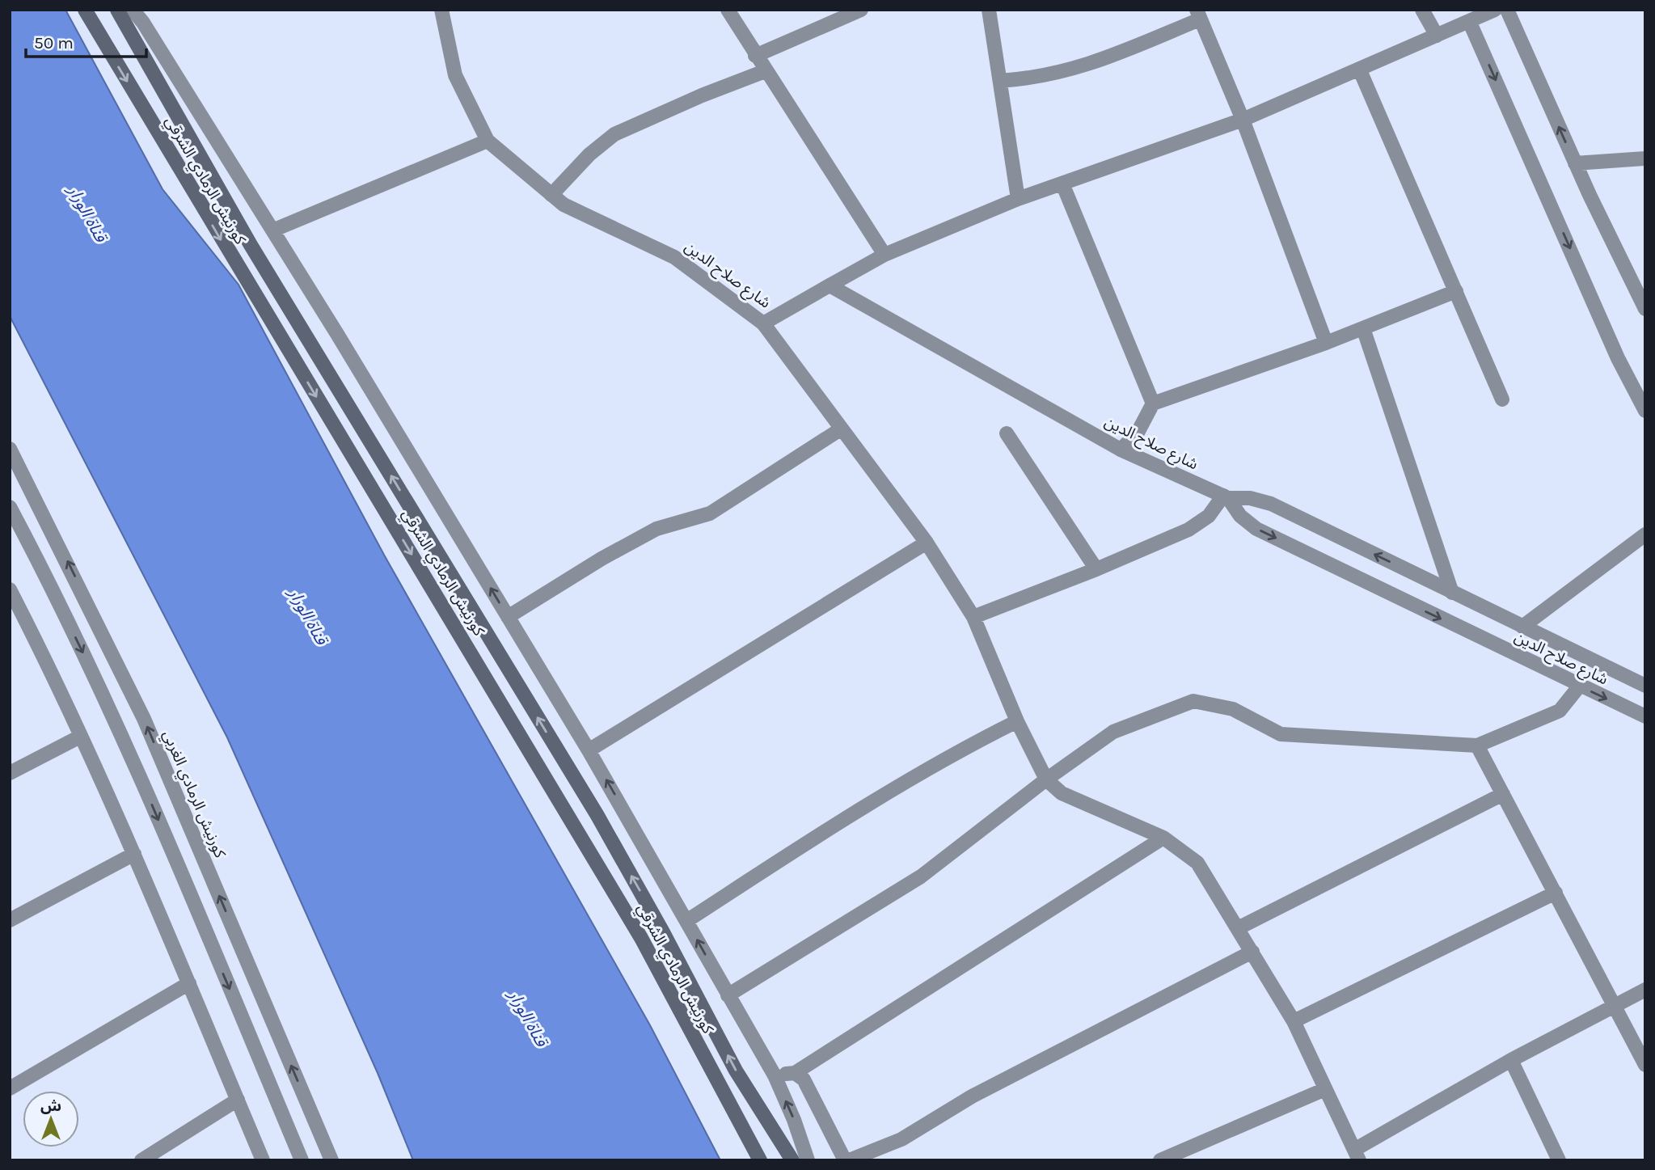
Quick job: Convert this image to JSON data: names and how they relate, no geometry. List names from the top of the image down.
{
  "streets": {
    "main road": ["كورنيش الرمادي الشرقي"],
    "street": ["شارع صلاح الدين", "كورنيش الرمادي الغربي"]
  },
  "water": ["قناة الورار"],
  "scale_bar": "50 m",
  "north": "top"
}
